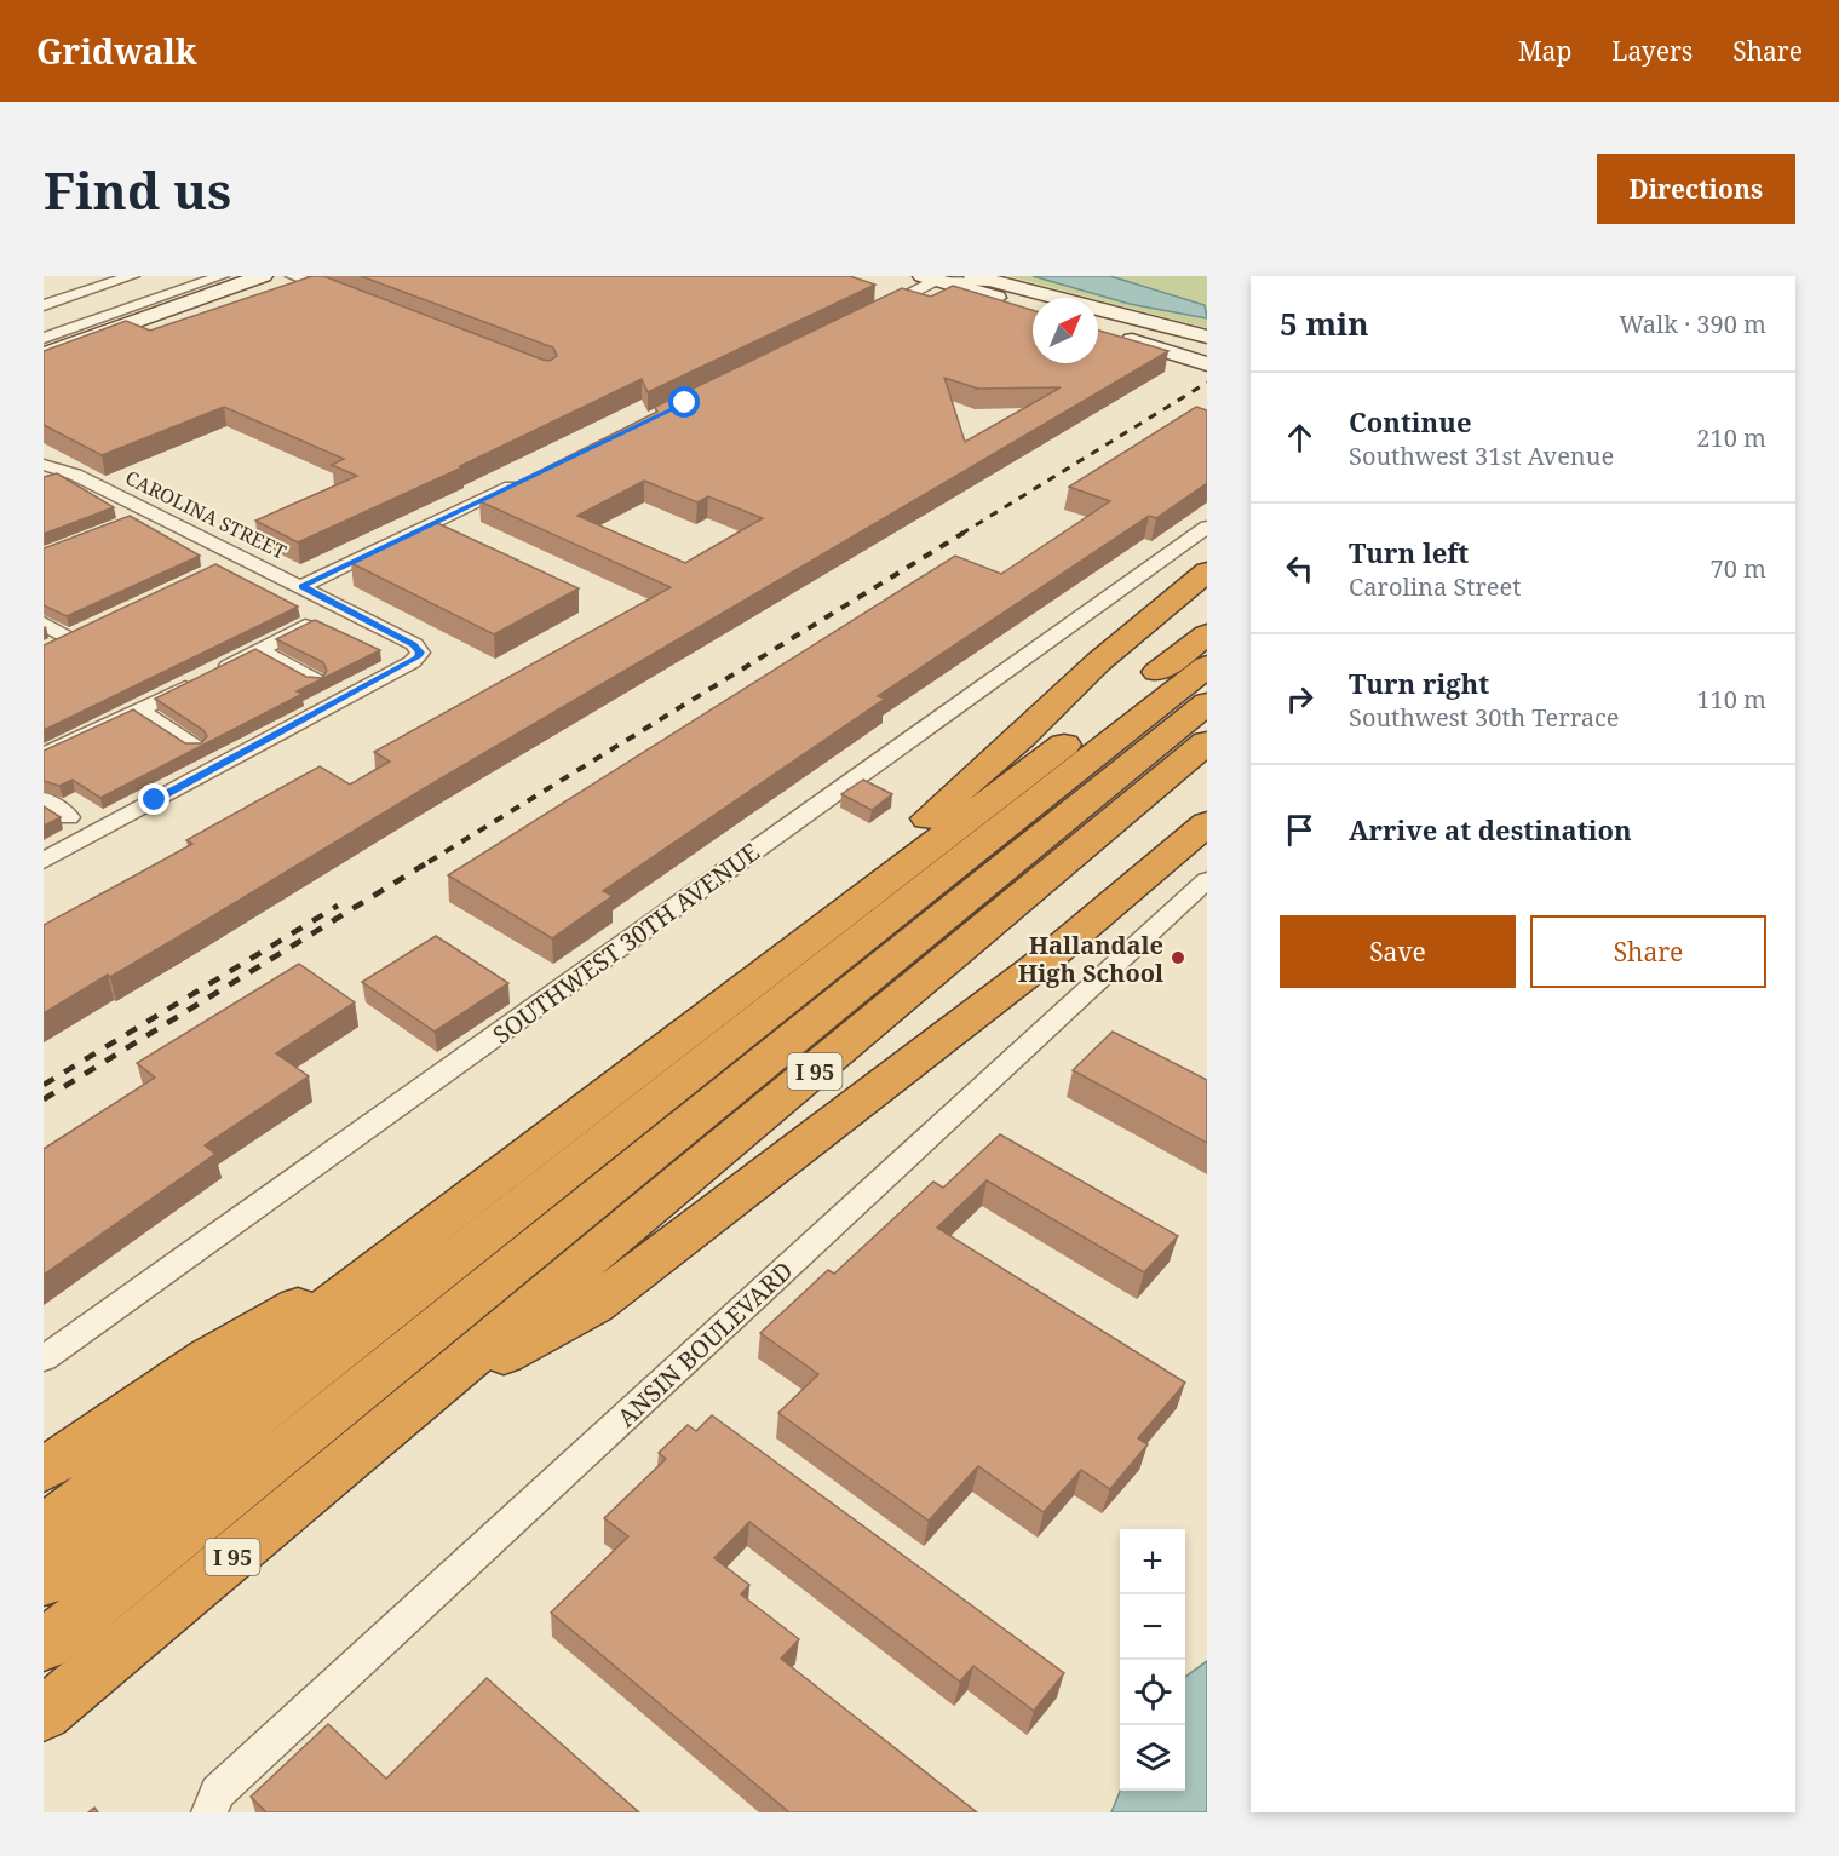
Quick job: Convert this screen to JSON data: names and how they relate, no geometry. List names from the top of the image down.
{
  "streets": {
    "highway": ["I 95"],
    "street": ["CAROLINA STREET", "SOUTHWEST 30TH AVENUE", "ANSIN BOULEVARD"]
  },
  "places": ["Hallandale High School"],
  "north": "top right",
  "page": {
    "header": "Gridwalk",
    "nav": ["Map", "Layers", "Share"],
    "buttons": [
      "Directions",
      ["Save", "Share"]
    ],
    "title": "Find us",
    "heading": ["5 min", "Walk · 390 m"],
    "list": [
      ["Continue", "Southwest 31st Avenue", "210 m"],
      ["Turn left", "Carolina Street", "70 m"],
      ["Turn right", "Southwest 30th Terrace", "110 m"],
      "Arrive at destination"
    ],
    "map_buttons": ["+", "−"]
  }
}
